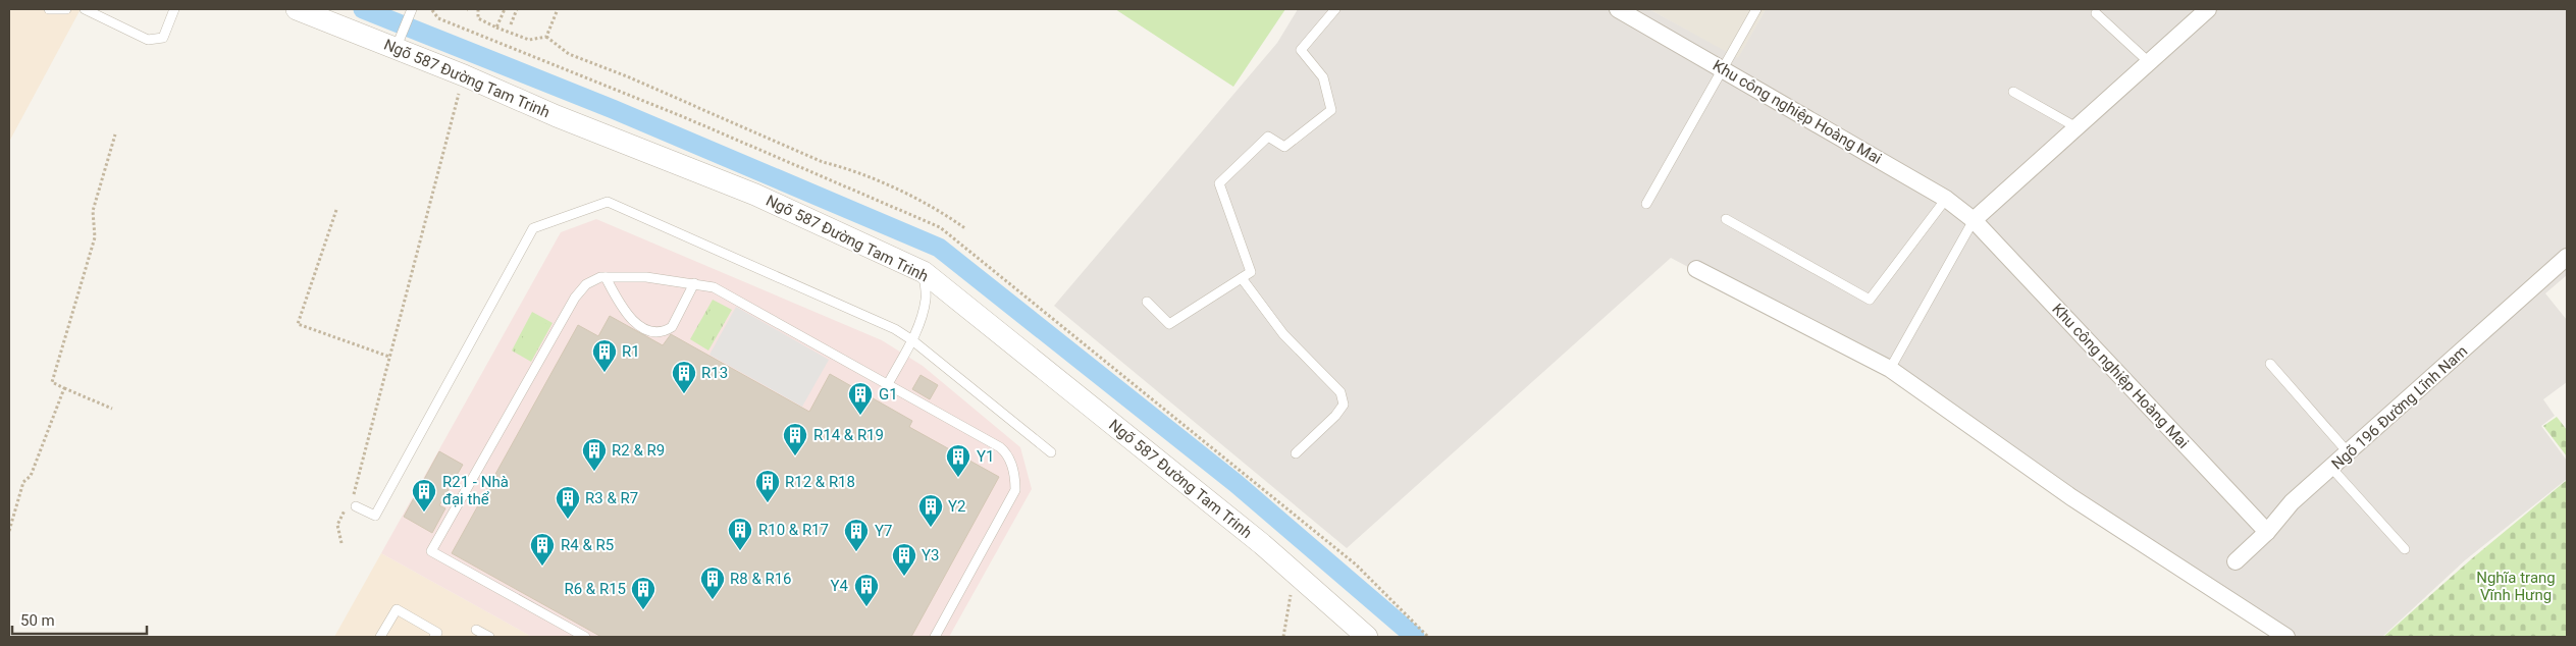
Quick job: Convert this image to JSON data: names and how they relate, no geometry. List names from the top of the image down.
{
  "streets": {
    "street": ["Ngõ 587 Đường Tam Trinh", "Khu công nghiệp Hoàng Mai", "Ngõ 196 Đường Lĩnh Nam"]
  },
  "crossings": [
    ["Khu công nghiệp Hoàng Mai", "Ngõ 196 Đường Lĩnh Nam"]
  ],
  "parks": ["Nghĩa trang Vĩnh Hưng"],
  "places": {
    "building": [
      "R1",
      "R13",
      "G1",
      "R14 & R19",
      "R2 & R9",
      "Y1",
      "R12 & R18",
      "R21 - Nhà đại thể",
      "R3 & R7",
      "Y2",
      "R10 & R17",
      "Y7",
      "R4 & R5",
      "Y3",
      "R8 & R16",
      "Y4",
      "R6 & R15"
    ]
  },
  "scale_bar": "50 m"
}
